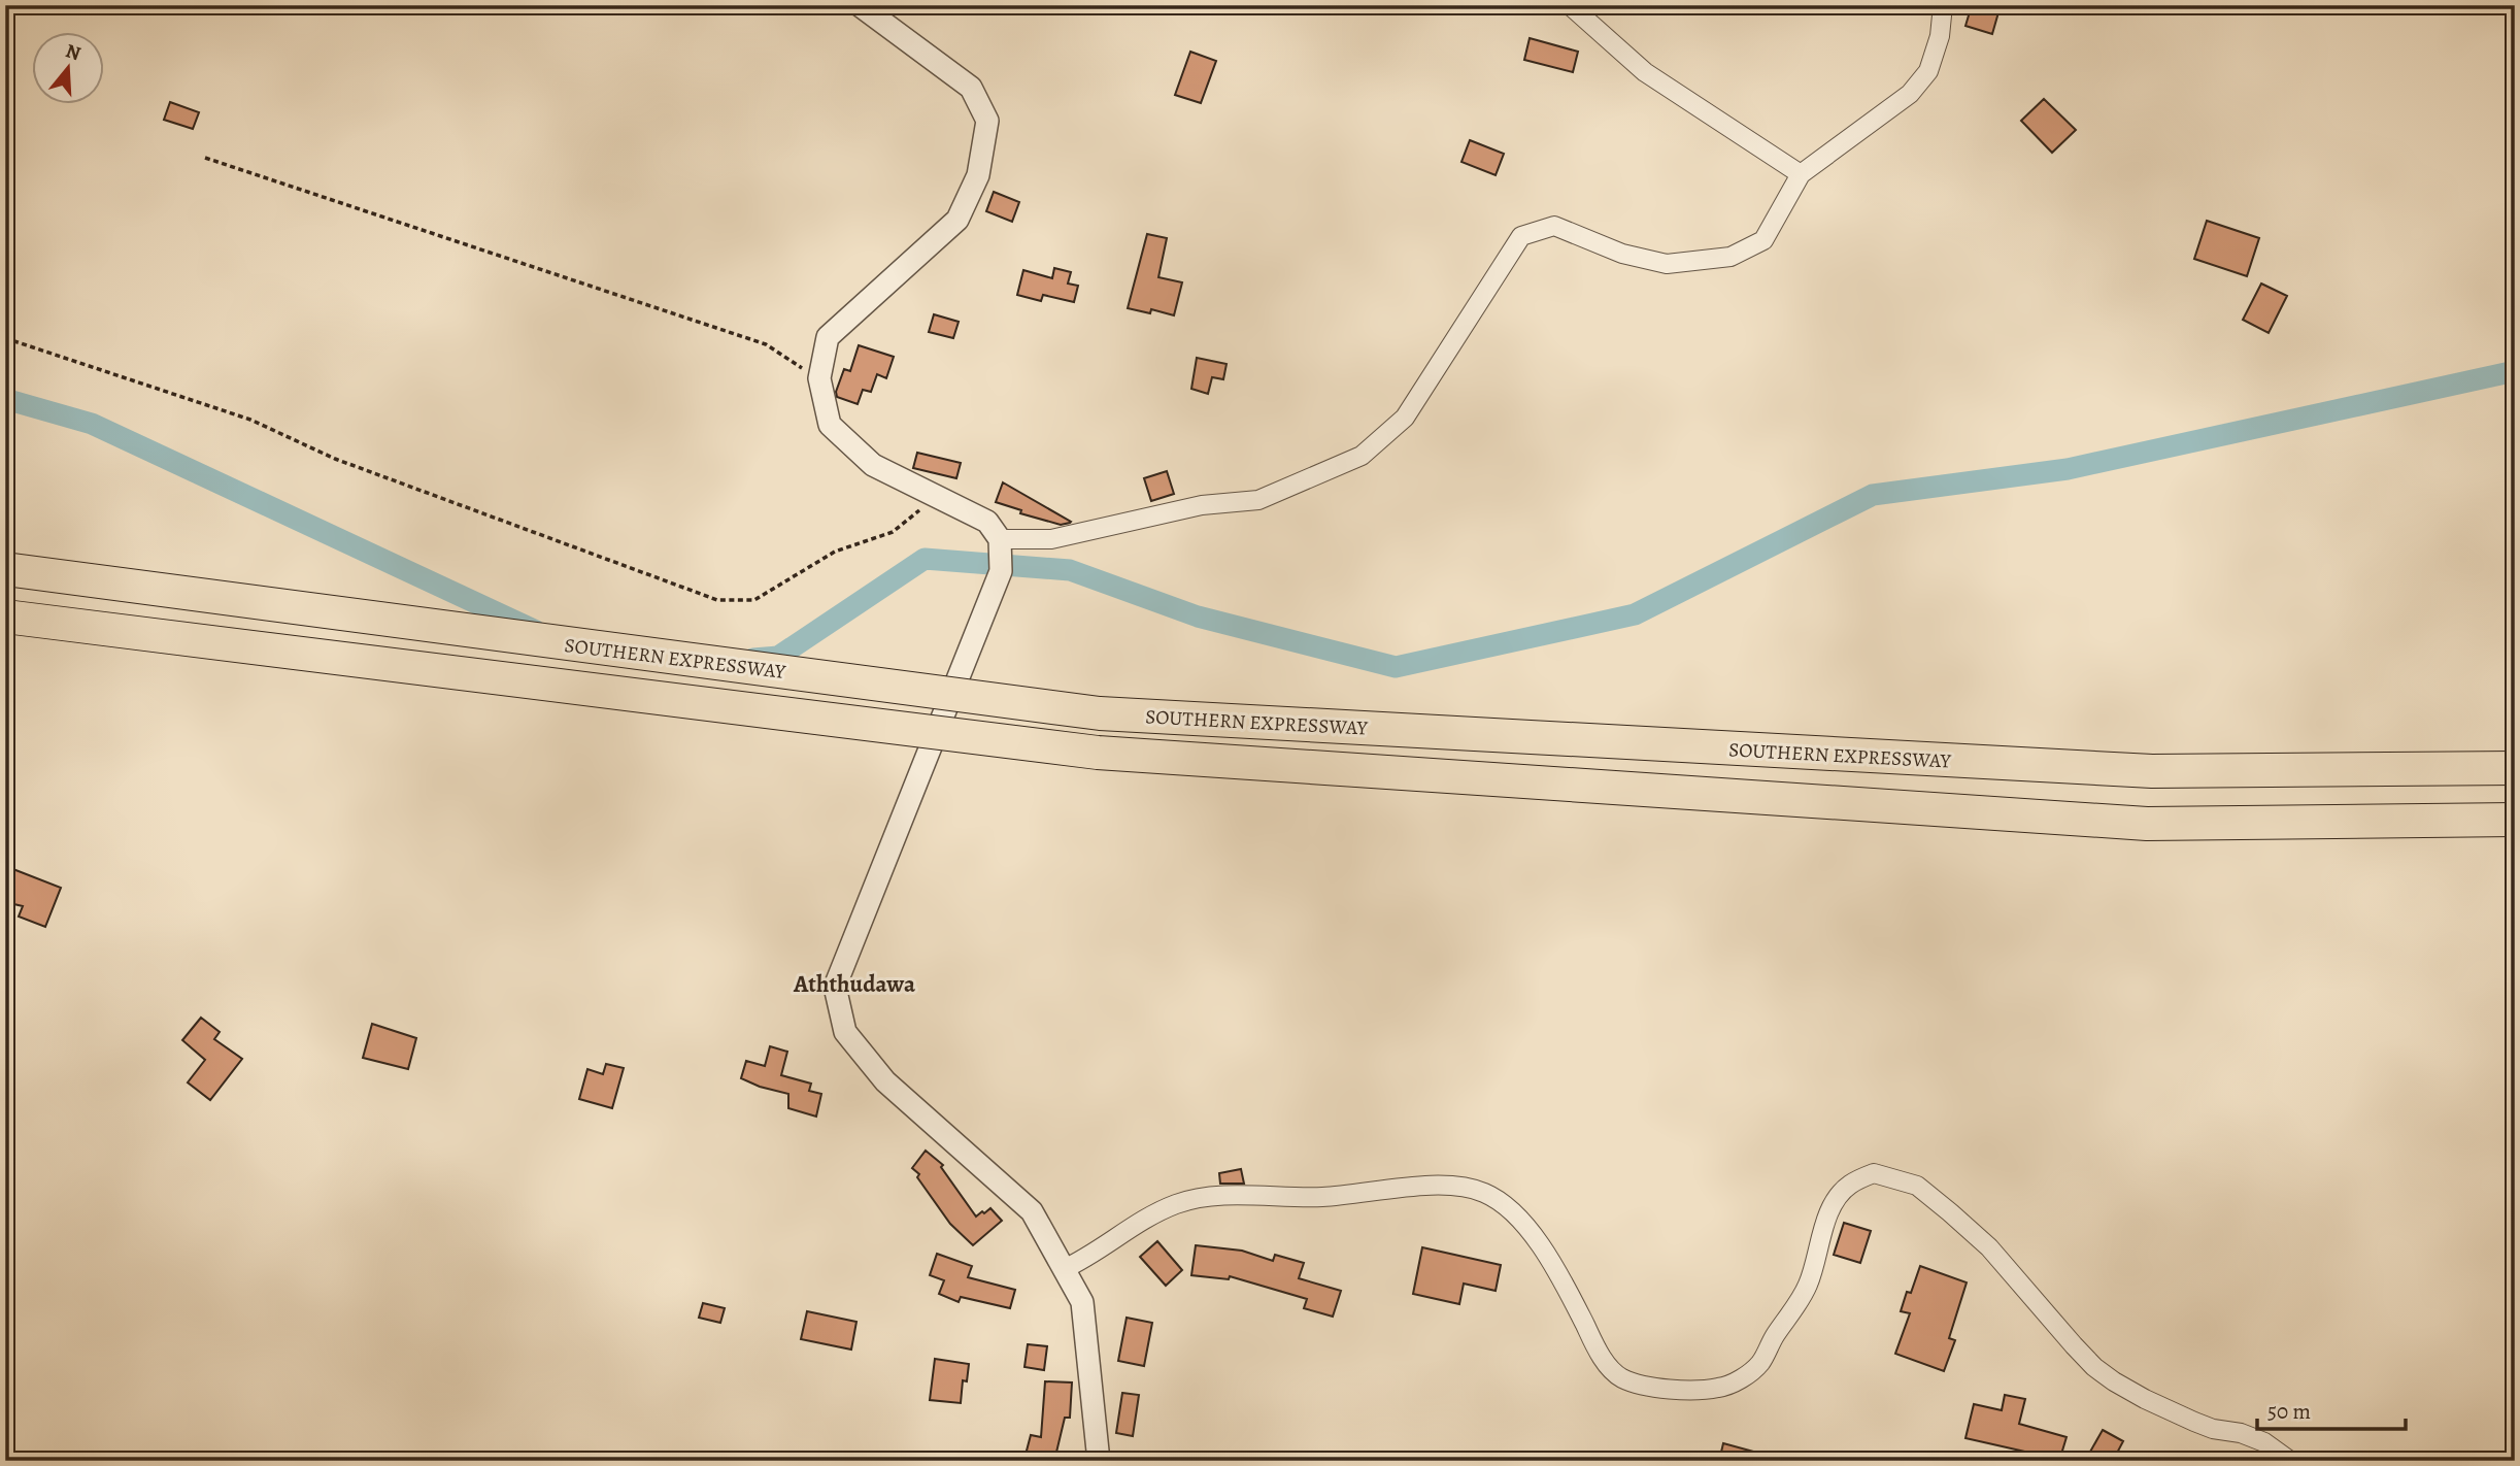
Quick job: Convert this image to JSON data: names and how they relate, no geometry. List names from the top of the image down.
{
  "streets": {
    "highway": ["SOUTHERN EXPRESSWAY"]
  },
  "districts": ["Aththudawa"],
  "scale_bar": "50 m",
  "north": "top"
}
